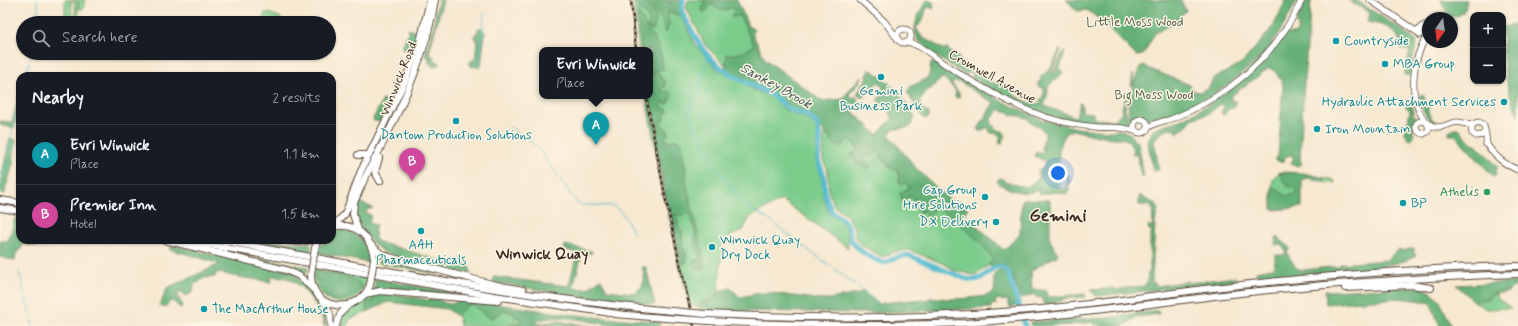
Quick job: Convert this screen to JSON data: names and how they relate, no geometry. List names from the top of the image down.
{
  "streets": {
    "highway": ["Winwick Road"],
    "main road": ["Cromwell Avenue"]
  },
  "districts": ["Gemini", "Winwick Quay"],
  "water": ["Sankey Brook"],
  "parks": ["Little Moss Wood", "Big Moss Wood"],
  "places": [
    "Countryside",
    "MBA Group",
    "Gemini Business Park",
    "Hydraulic Attachment Services",
    "Dantom Production Solutions",
    "Iron Mountain",
    "Athelis",
    "Gap Group Hire Solutions",
    "BP",
    "DX Delivery",
    "AAH Pharmaceuticals",
    "Winwick Quay Dry Dock",
    "The MacArthur House"
  ],
  "north": "bottom",
  "page": {
    "map_buttons": ["+", "−"],
    "search": "Search here",
    "popup": ["Evri Winwick", "Place"],
    "heading": ["Nearby", "2 results"],
    "pins": ["A", "B"],
    "list": [
      {
        "mark": "A",
        "name": "Evri Winwick",
        "note": "Place",
        "value": "1.1 km"
      },
      {
        "mark": "B",
        "name": "Premier Inn",
        "note": "Hotel",
        "value": "1.5 km"
      }
    ]
  }
}
